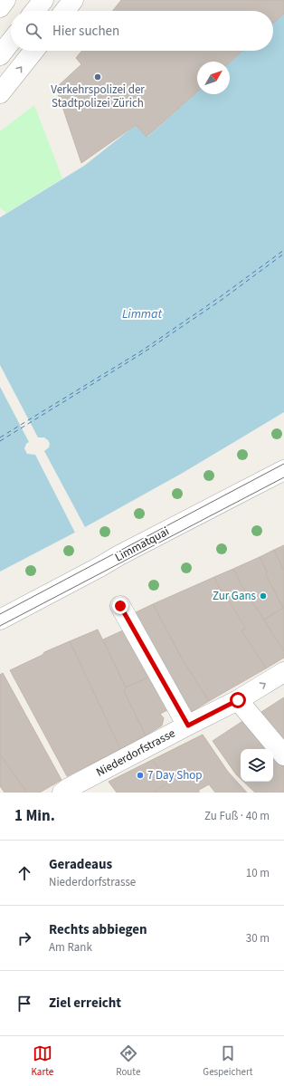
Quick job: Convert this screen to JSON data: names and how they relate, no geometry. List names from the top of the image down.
{
  "streets": {
    "street": ["Limmatquai", "Niederdorfstrasse"]
  },
  "water": ["Limmat"],
  "places": ["Verkehrspolizei der Stadtpolizei Zürich", "Zur Gans", "7 Day Shop"],
  "north": "top right",
  "page": {
    "search": "Hier suchen",
    "heading": ["1 Min.", "Zu Fuß · 40 m"],
    "list": [
      ["Geradeaus", "Niederdorfstrasse", "10 m"],
      ["Rechts abbiegen", "Am Rank", "30 m"],
      "Ziel erreicht"
    ],
    "nav": ["Karte", "Route", "Gespeichert"]
  }
}
